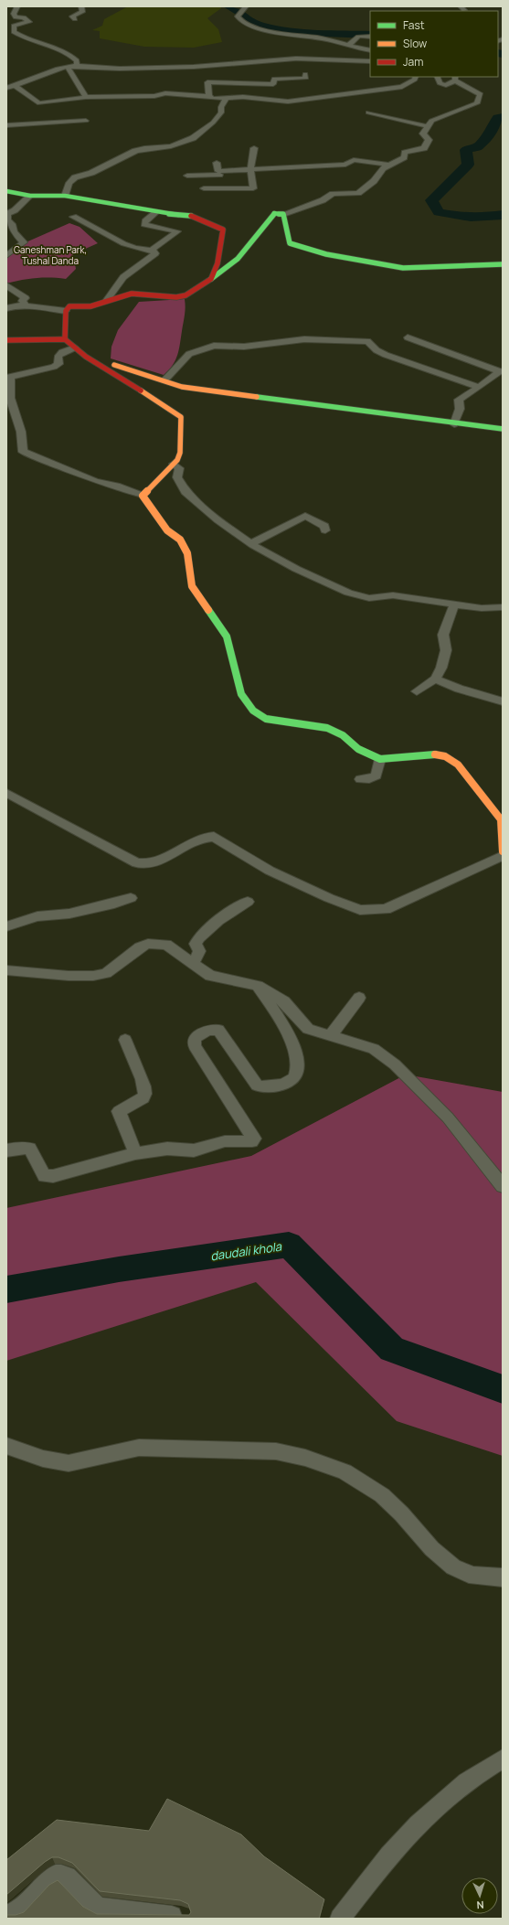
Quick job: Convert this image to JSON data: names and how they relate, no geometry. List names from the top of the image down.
{
  "water": ["daudali khola"],
  "parks": ["Ganeshman Park, Tushal Danda"],
  "legend": ["Fast", "Slow", "Jam"],
  "north": "bottom"
}
